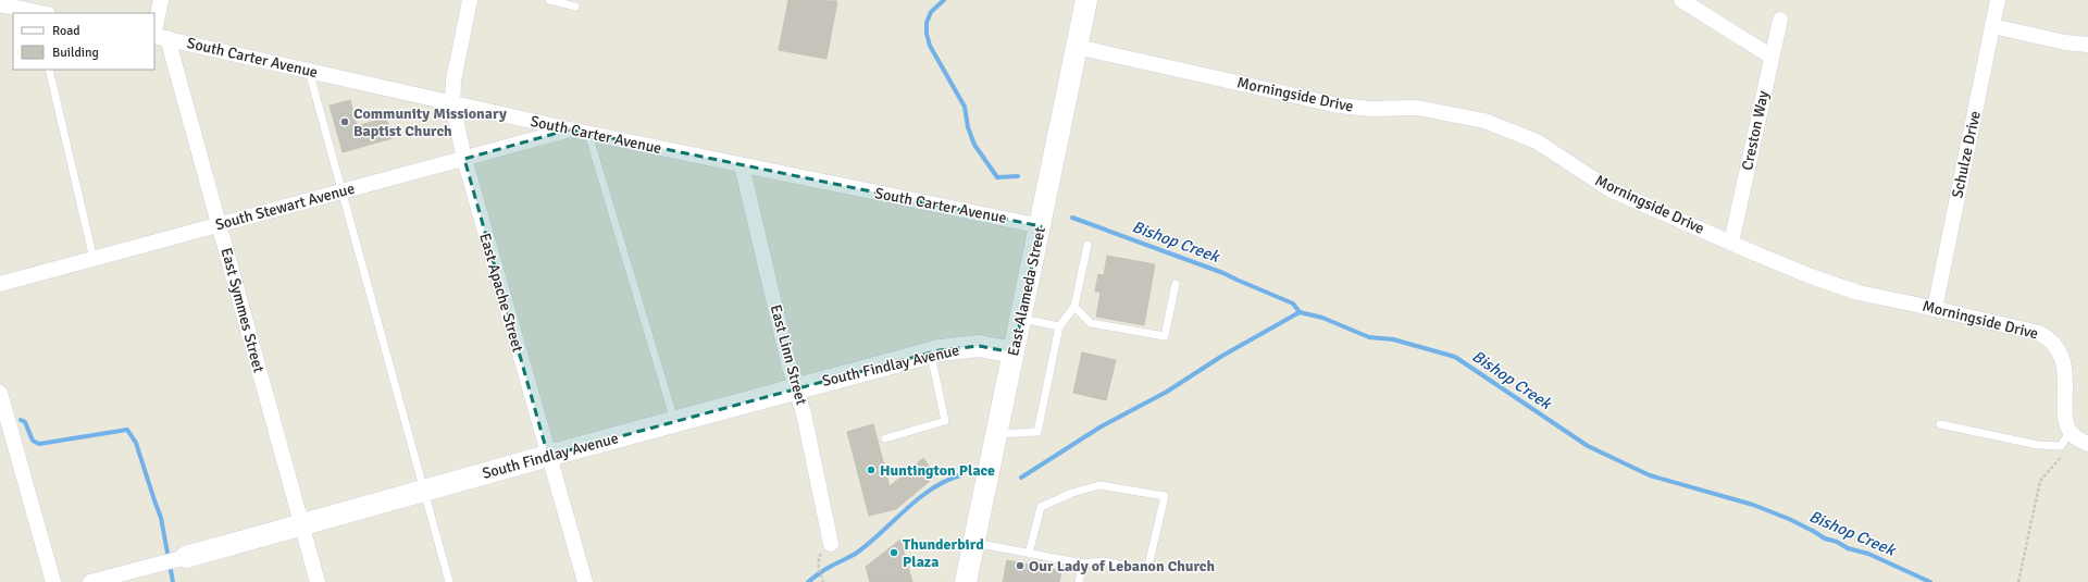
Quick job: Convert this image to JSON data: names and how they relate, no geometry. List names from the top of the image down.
{
  "streets": {
    "street": [
      "South Carter Avenue",
      "Morningside Drive",
      "Creston Way",
      "Schulze Drive",
      "South Stewart Avenue",
      "East Alameda Street",
      "East Apache Street",
      "East Symmes Street",
      "East Linn Street",
      "South Findlay Avenue"
    ]
  },
  "crossings": [
    ["South Carter Avenue", "South Stewart Avenue"],
    ["South Carter Avenue", "East Alameda Street"],
    ["South Carter Avenue", "East Apache Street"],
    ["South Carter Avenue", "East Symmes Street"],
    ["South Carter Avenue", "East Linn Street"],
    ["Morningside Drive", "Creston Way"],
    ["Morningside Drive", "Schulze Drive"],
    ["Morningside Drive", "East Alameda Street"],
    ["South Stewart Avenue", "East Apache Street"],
    ["South Stewart Avenue", "East Symmes Street"],
    ["East Alameda Street", "South Findlay Avenue"],
    ["East Apache Street", "South Findlay Avenue"],
    ["East Symmes Street", "South Findlay Avenue"],
    ["East Linn Street", "South Findlay Avenue"]
  ],
  "water": ["Bishop Creek"],
  "places": [
    "Community Missionary Baptist Church",
    "Huntington Place",
    "Thunderbird Plaza",
    "Our Lady of Lebanon Church"
  ],
  "legend": ["Road", "Building"]
}
